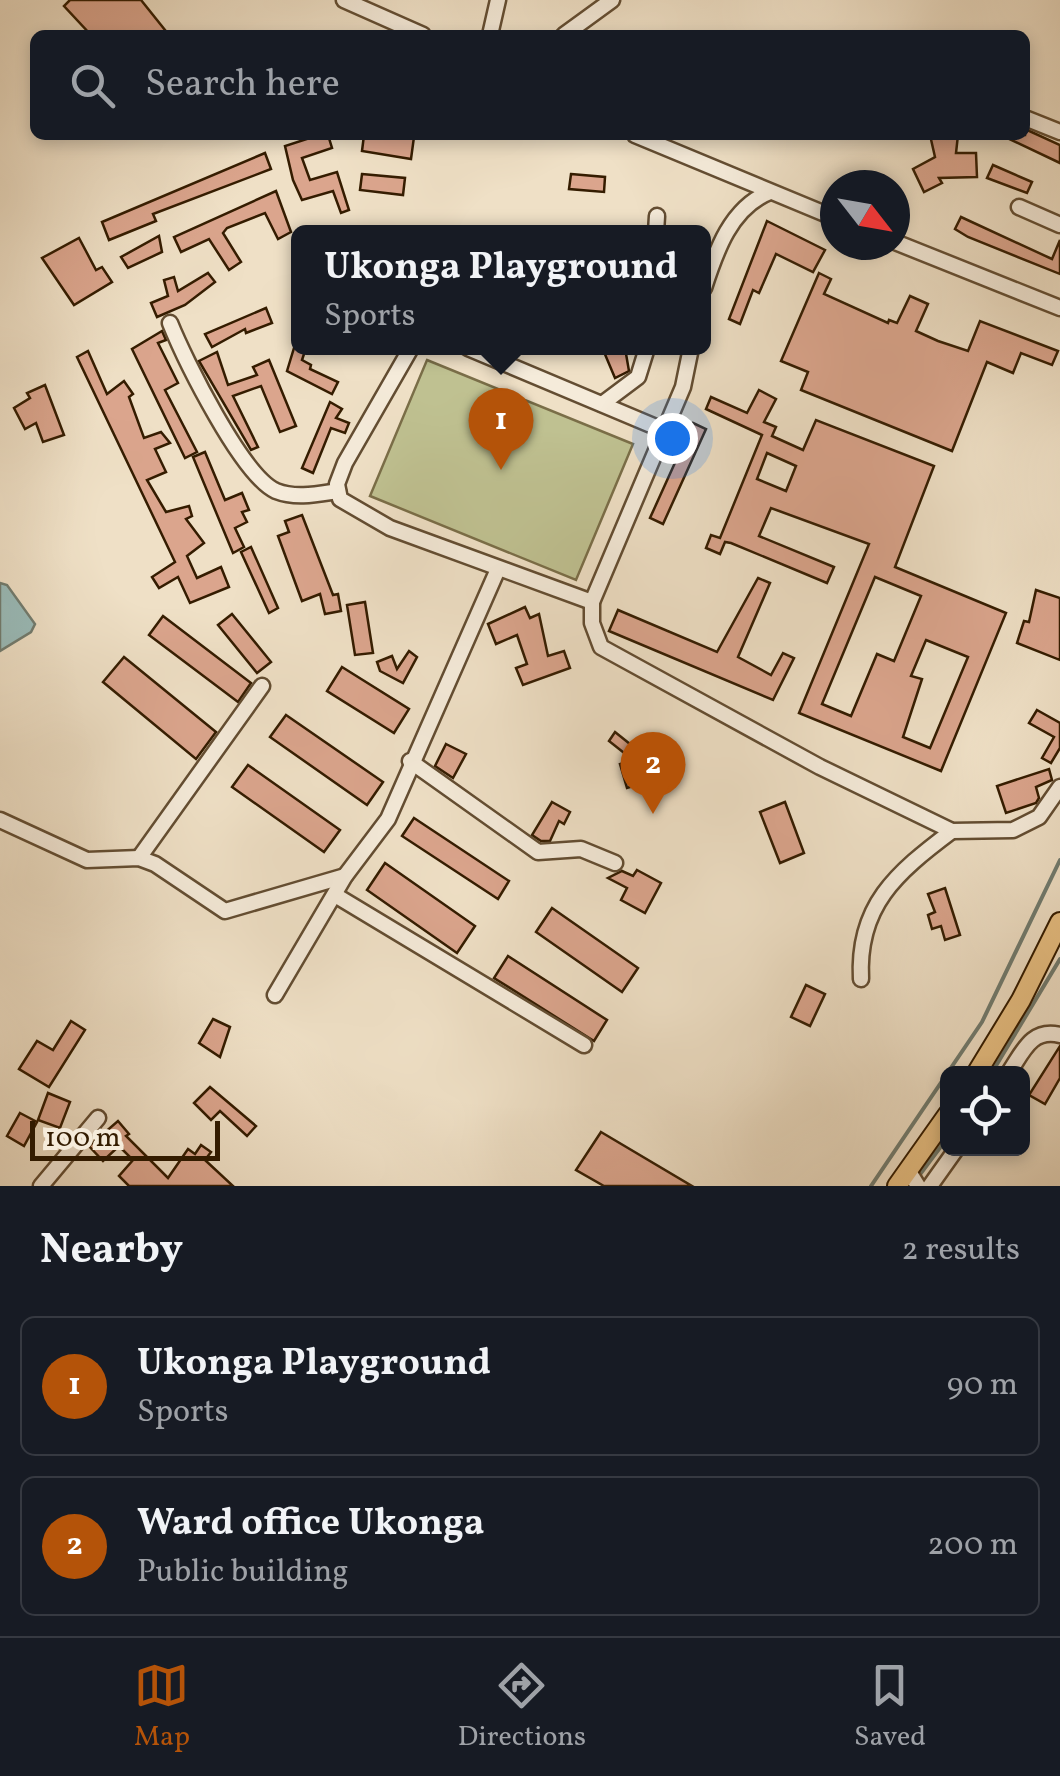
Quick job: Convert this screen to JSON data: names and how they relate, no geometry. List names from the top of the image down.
{
  "scale_bar": "100 m",
  "north": "bottom right",
  "page": {
    "search": "Search here",
    "popup": ["Ukonga Playground", "Sports"],
    "pins": ["1", "2"],
    "scale": "100 m",
    "heading": ["Nearby", "2 results"],
    "list": [
      {
        "mark": "1",
        "name": "Ukonga Playground",
        "note": "Sports",
        "value": "90 m"
      },
      {
        "mark": "2",
        "name": "Ward office Ukonga",
        "note": "Public building",
        "value": "200 m"
      }
    ],
    "nav": ["Map", "Directions", "Saved"]
  }
}
